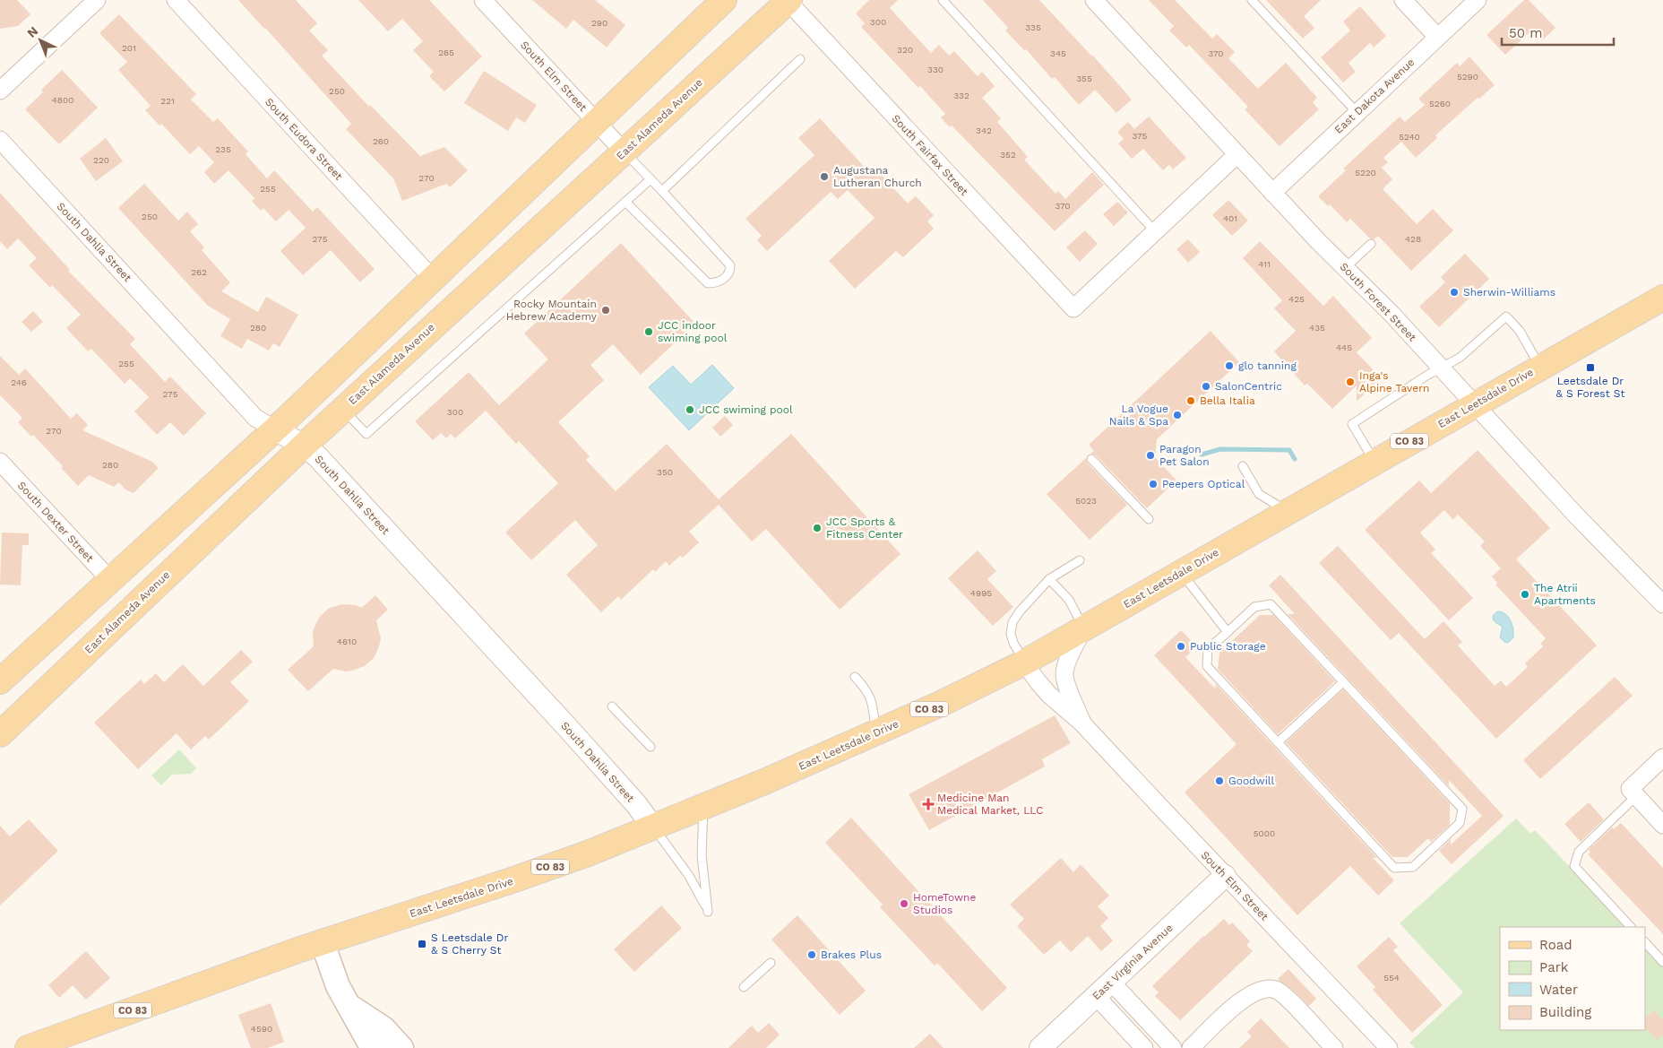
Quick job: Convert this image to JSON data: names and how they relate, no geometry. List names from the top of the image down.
{
  "streets": {
    "main road": ["East Alameda Avenue", "East Leetsdale Drive", "CO 83"],
    "street": [
      "South Elm Street",
      "East Dakota Avenue",
      "South Eudora Street",
      "South Fairfax Street",
      "South Dahlia Street",
      "South Forest Street",
      "South Dexter Street",
      "East Virginia Avenue"
    ]
  },
  "crossings": [
    ["South Elm Street", "East Alameda Avenue"],
    ["South Elm Street", "East Leetsdale Drive"],
    ["South Elm Street", "East Virginia Avenue"],
    ["East Dakota Avenue", "South Forest Street"],
    ["East Alameda Avenue", "South Fairfax Street"],
    ["East Alameda Avenue", "South Dahlia Street"],
    ["South Dahlia Street", "East Leetsdale Drive"],
    ["South Forest Street", "East Leetsdale Drive"]
  ],
  "places": {
    "other": [
      "Augustana Lutheran Church",
      "Sherwin-Williams",
      "Rocky Mountain Hebrew Academy",
      "JCC indoor swiming pool",
      "glo tanning",
      "Inga's Alpine Tavern",
      "SalonCentric",
      "Bella Italia",
      "JCC swiming pool",
      "La Vogue Nails & Spa",
      "Paragon Pet Salon",
      "Peepers Optical",
      "JCC Sports & Fitness Center",
      "The Atrii Apartments",
      "Public Storage",
      "Goodwill",
      "HomeTowne Studios",
      "Brakes Plus"
    ],
    "transit": ["Leetsdale Dr & S Forest St", "S Leetsdale Dr & S Cherry St"],
    "health": ["Medicine Man Medical Market, LLC"]
  },
  "house_numbers": [
    "300",
    "290",
    "335",
    "201",
    "320",
    "265",
    "345",
    "370",
    "330",
    "5290",
    "355",
    "250",
    "332",
    "4800",
    "221",
    "5260",
    "342",
    "375",
    "5240",
    "260",
    "235",
    "352",
    "220",
    "5220",
    "270",
    "255",
    "370",
    "250",
    "401",
    "275",
    "428",
    "411",
    "262",
    "425",
    "280",
    "435",
    "445",
    "255",
    "246",
    "275",
    "300",
    "270",
    "280",
    "350",
    "5023",
    "4995",
    "4610",
    "5000",
    "554",
    "4590"
  ],
  "legend": [
    "Road",
    "Park",
    "Water",
    "Building"
  ],
  "scale_bar": "50 m",
  "north": "top left"
}
